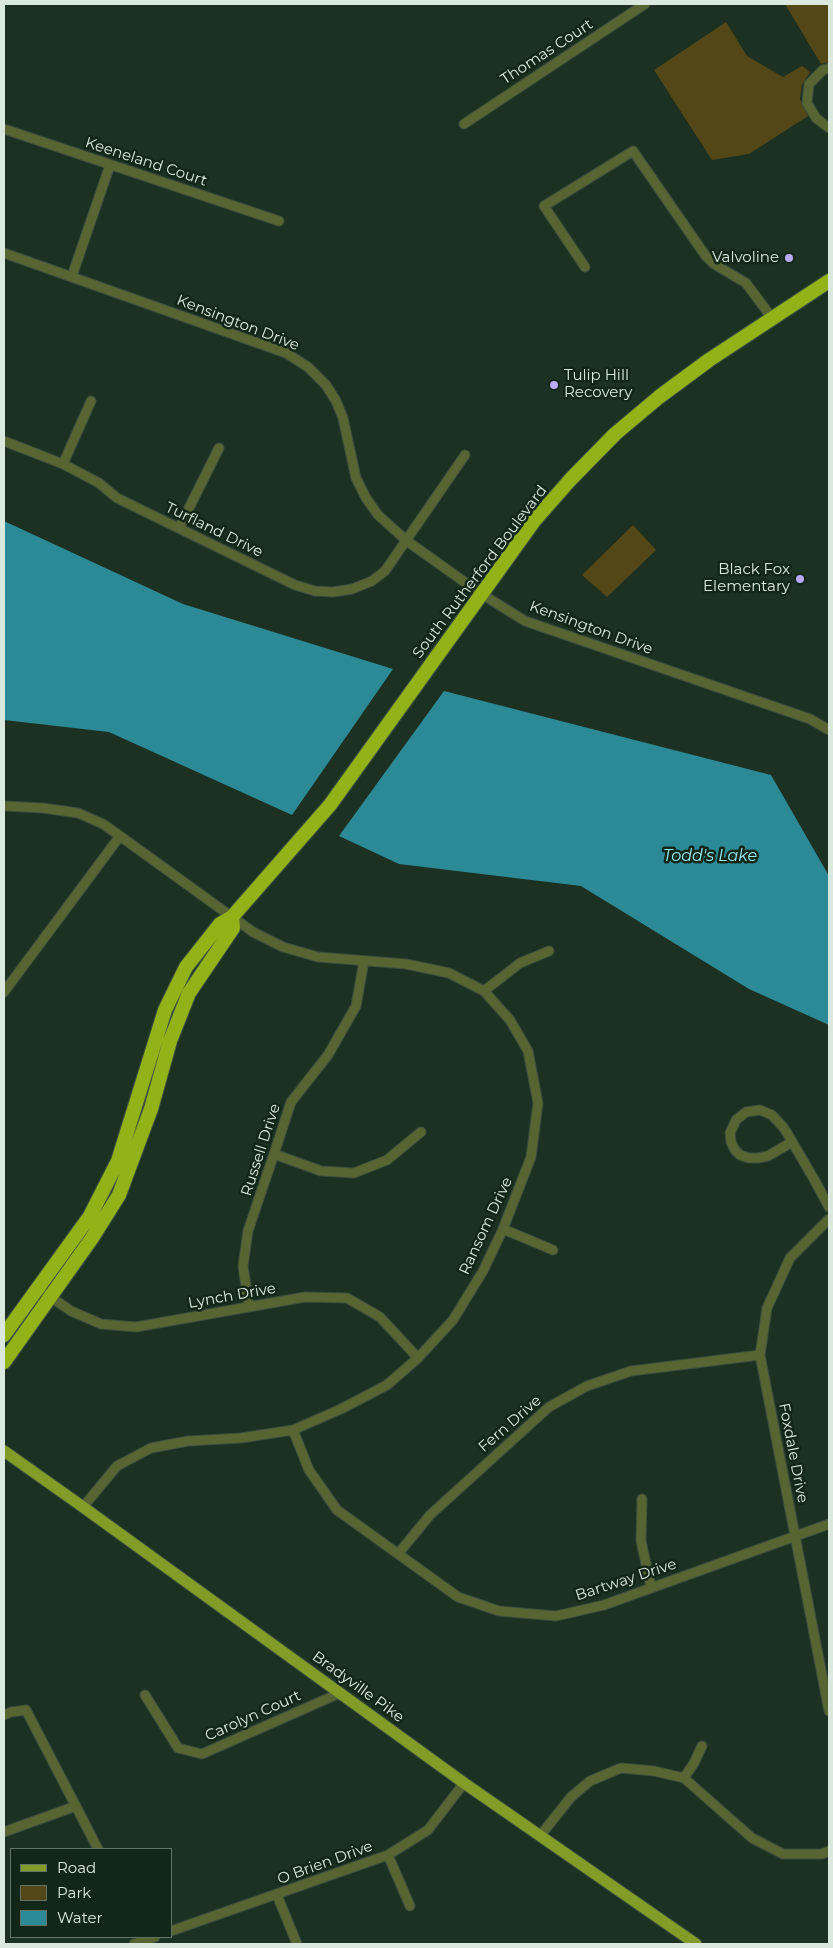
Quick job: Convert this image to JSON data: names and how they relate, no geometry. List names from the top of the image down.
{
  "streets": {
    "highway": ["South Rutherford Boulevard"],
    "main road": ["Bradyville Pike"],
    "street": [
      "Thomas Court",
      "Keeneland Court",
      "Kensington Drive",
      "Turfland Drive",
      "Russell Drive",
      "Ransom Drive",
      "Lynch Drive",
      "Fern Drive",
      "Foxdale Drive",
      "Bartway Drive",
      "Carolyn Court",
      "O Brien Drive"
    ]
  },
  "crossings": [
    ["Kensington Drive", "Turfland Drive"],
    ["Kensington Drive", "South Rutherford Boulevard"],
    ["South Rutherford Boulevard", "Ransom Drive"],
    ["South Rutherford Boulevard", "Lynch Drive"],
    ["Russell Drive", "Ransom Drive"],
    ["Russell Drive", "Lynch Drive"],
    ["Ransom Drive", "Lynch Drive"],
    ["Ransom Drive", "Bartway Drive"],
    ["Ransom Drive", "Bradyville Pike"],
    ["Fern Drive", "Foxdale Drive"],
    ["Fern Drive", "Bartway Drive"],
    ["Foxdale Drive", "Bartway Drive"],
    ["Bradyville Pike", "Carolyn Court"],
    ["Bradyville Pike", "O Brien Drive"]
  ],
  "water": ["Todd's Lake"],
  "places": ["Valvoline", "Tulip Hill Recovery", "Black Fox Elementary"],
  "legend": ["Road", "Park", "Water"]
}
